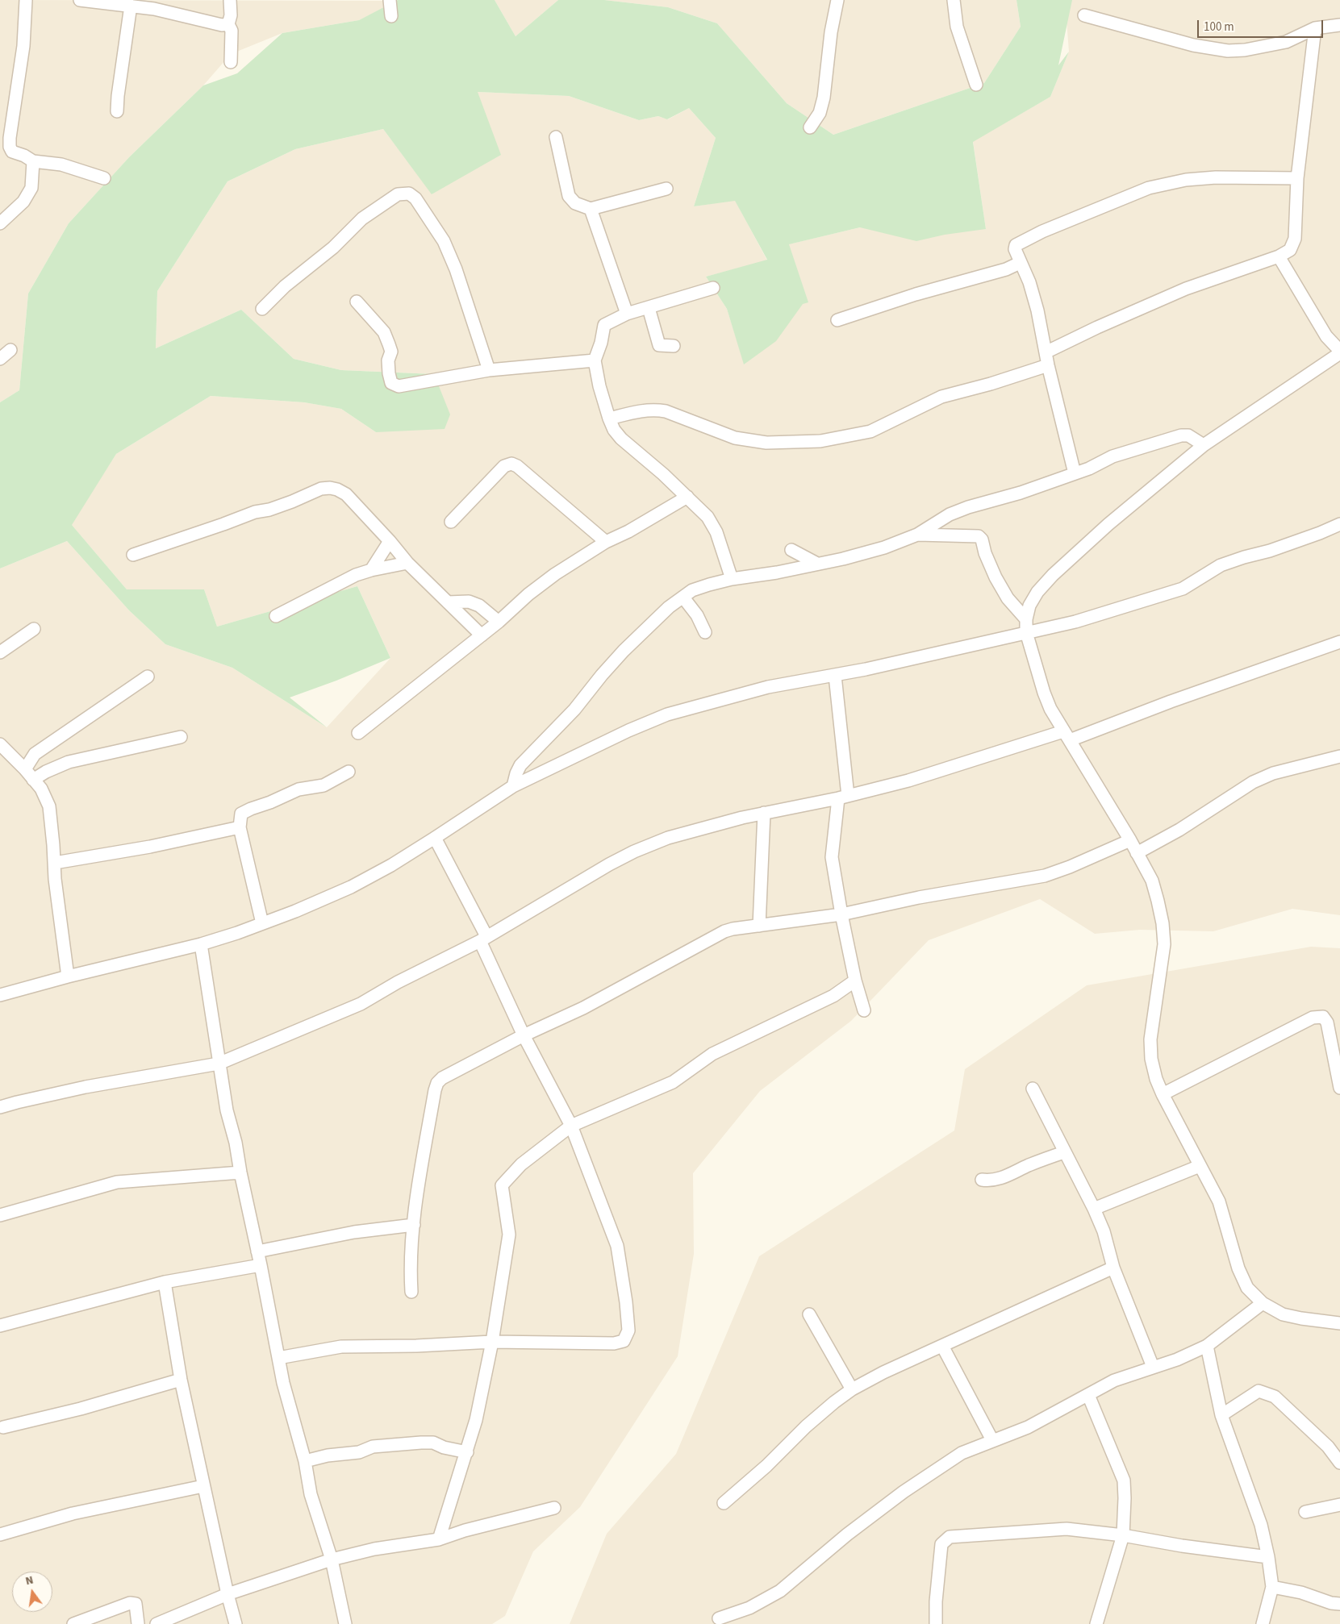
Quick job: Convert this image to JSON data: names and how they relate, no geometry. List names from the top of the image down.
{
  "scale_bar": "100 m",
  "north": "top"
}
